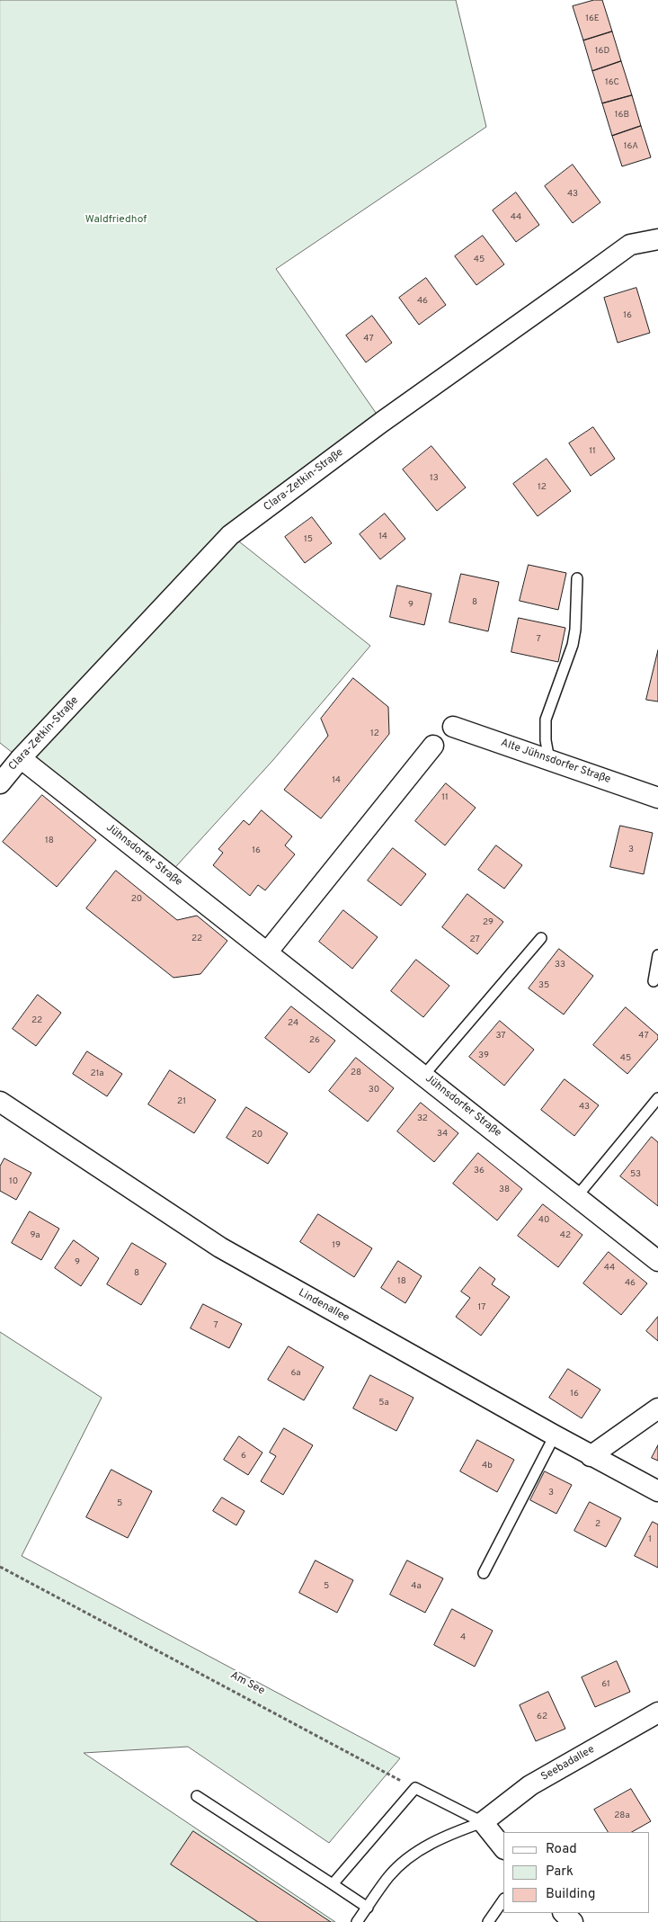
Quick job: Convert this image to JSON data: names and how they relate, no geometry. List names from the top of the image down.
{
  "streets": {
    "street": [
      "Clara-Zetkin-Straße",
      "Alte Jühnsdorfer Straße",
      "Jühnsdorfer Straße",
      "Lindenallee",
      "Seebadallee"
    ],
    "path": ["Am See"]
  },
  "crossings": [
    ["Clara-Zetkin-Straße", "Jühnsdorfer Straße"]
  ],
  "parks": ["Waldfriedhof"],
  "house_numbers": [
    "16E",
    "16D",
    "16C",
    "16B",
    "16A",
    "43",
    "44",
    "45",
    "46",
    "16",
    "47",
    "11",
    "13",
    "12",
    "14",
    "15",
    "8",
    "9",
    "7",
    "12",
    "14",
    "11",
    "18",
    "3",
    "16",
    "20",
    "29",
    "22",
    "27",
    "33",
    "35",
    "22",
    "24",
    "37",
    "47",
    "26",
    "39",
    "45",
    "28",
    "21a",
    "30",
    "21",
    "43",
    "32",
    "34",
    "20",
    "36",
    "53",
    "10",
    "38",
    "40",
    "9a",
    "42",
    "19",
    "9",
    "44",
    "8",
    "18",
    "46",
    "17",
    "7",
    "6a",
    "16",
    "5a",
    "6",
    "4b",
    "3",
    "5",
    "2",
    "1",
    "5",
    "4a",
    "4",
    "61",
    "62",
    "28a"
  ],
  "legend": ["Road", "Park", "Building"]
}
